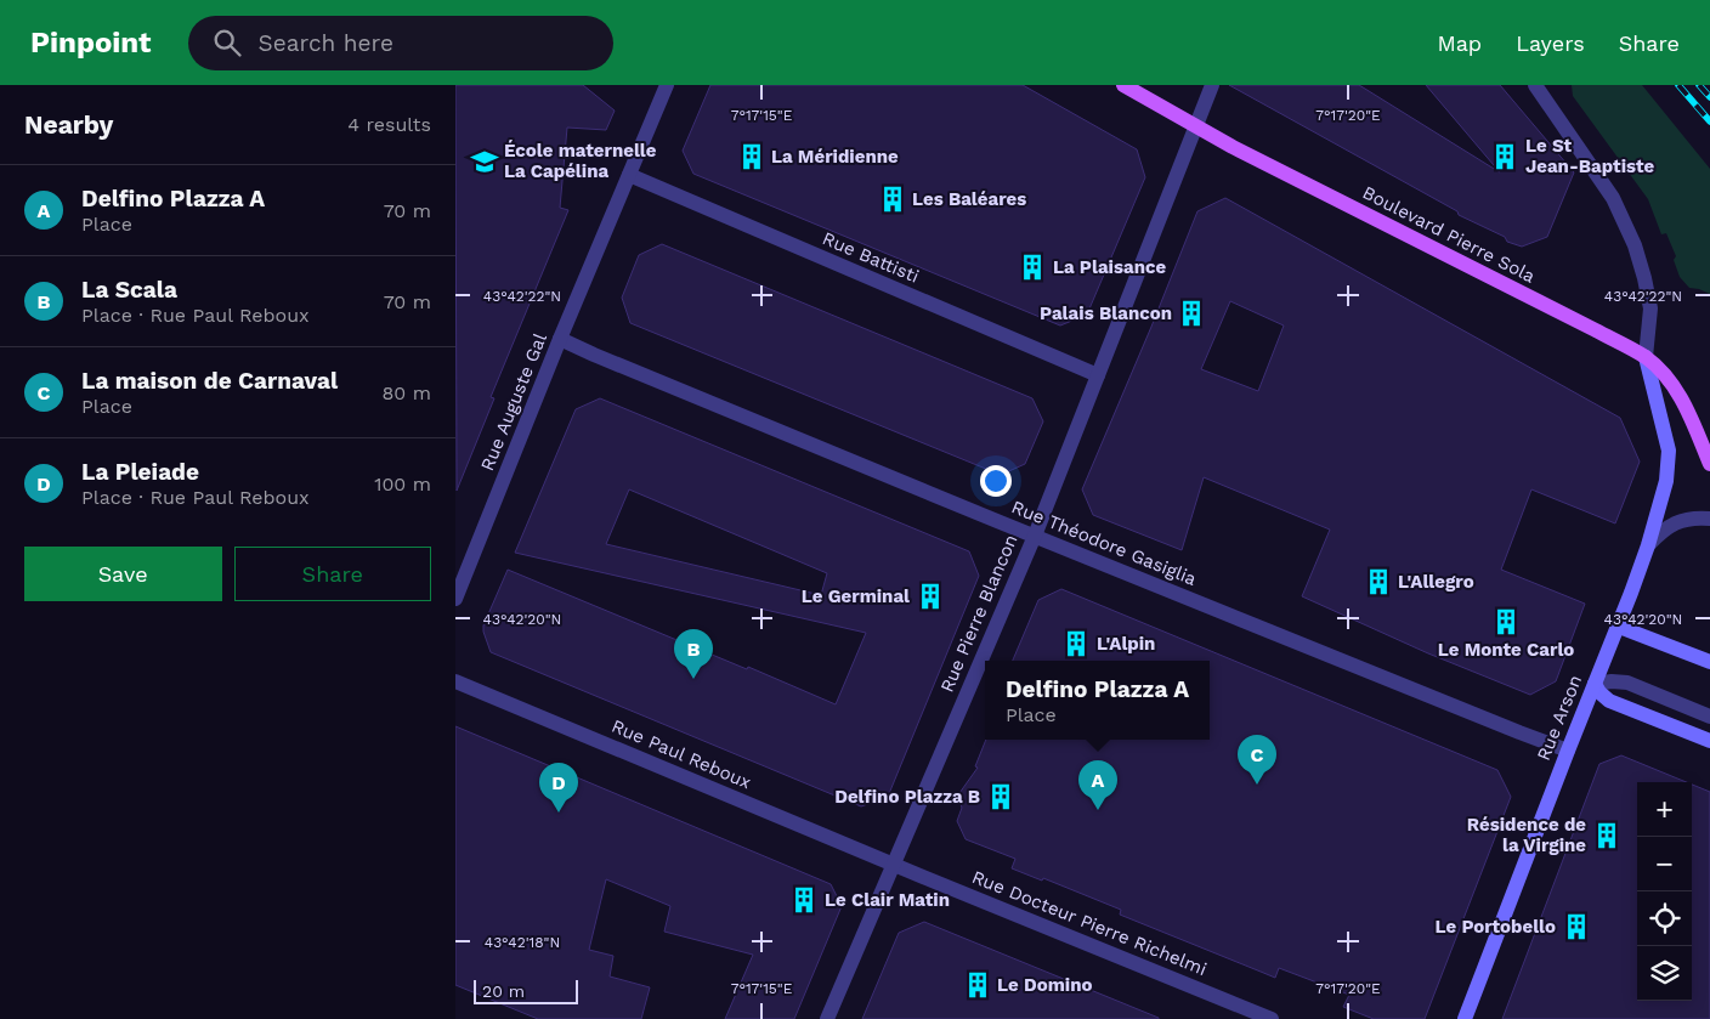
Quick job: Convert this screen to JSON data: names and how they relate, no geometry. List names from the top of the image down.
{
  "streets": {
    "main road": ["Boulevard Pierre Sola", "Rue Arson"],
    "street": [
      "Rue Battisti",
      "Rue Auguste Gal",
      "Rue Théodore Gasiglia",
      "Rue Pierre Blancon",
      "Rue Paul Reboux",
      "Rue Docteur Pierre Richelmi"
    ]
  },
  "crossings": [
    ["Boulevard Pierre Sola", "Rue Pierre Blancon"],
    ["Boulevard Pierre Sola", "Rue Arson"],
    ["Rue Battisti", "Rue Auguste Gal"],
    ["Rue Battisti", "Rue Pierre Blancon"],
    ["Rue Auguste Gal", "Rue Théodore Gasiglia"],
    ["Rue Théodore Gasiglia", "Rue Pierre Blancon"],
    ["Rue Théodore Gasiglia", "Rue Arson"],
    ["Rue Pierre Blancon", "Rue Paul Reboux"],
    ["Rue Pierre Blancon", "Rue Docteur Pierre Richelmi"],
    ["Rue Paul Reboux", "Rue Docteur Pierre Richelmi"]
  ],
  "places": {
    "building": [
      "La Méridienne",
      "Le St Jean-Baptiste",
      "Les Baléares",
      "La Plaisance",
      "Palais Blancon",
      "L'Allegro",
      "Le Germinal",
      "Le Monte Carlo",
      "L'Alpin",
      "Delfino Plazza B",
      "Résidence de la Virgine",
      "Le Clair Matin",
      "Le Portobello",
      "Le Domino"
    ],
    "school or university": ["École maternelle La Capélina"]
  },
  "scale_bar": "20 m",
  "page": {
    "header": "Pinpoint",
    "search": "Search here",
    "nav": ["Map", "Layers", "Share"],
    "heading": ["Nearby", "4 results"],
    "list": [
      {
        "mark": "A",
        "name": "Delfino Plazza A",
        "note": "Place",
        "value": "70 m"
      },
      {
        "mark": "B",
        "name": "La Scala",
        "note": "Place · Rue Paul Reboux",
        "value": "70 m"
      },
      {
        "mark": "C",
        "name": "La maison de Carnaval",
        "note": "Place",
        "value": "80 m"
      },
      {
        "mark": "D",
        "name": "La Pleiade",
        "note": "Place · Rue Paul Reboux",
        "value": "100 m"
      }
    ],
    "buttons": ["Save", "Share"],
    "pins": [
      "B",
      "C",
      "A",
      "D"
    ],
    "popup": ["Delfino Plazza A", "Place"],
    "map_buttons": ["+", "−"],
    "scale": "20 m"
  },
  "coordinates": [
    "7°17'15\"E",
    "7°17'20\"E",
    "43°42'22\"N",
    "43°42'20\"N",
    "43°42'18\"N"
  ]
}
